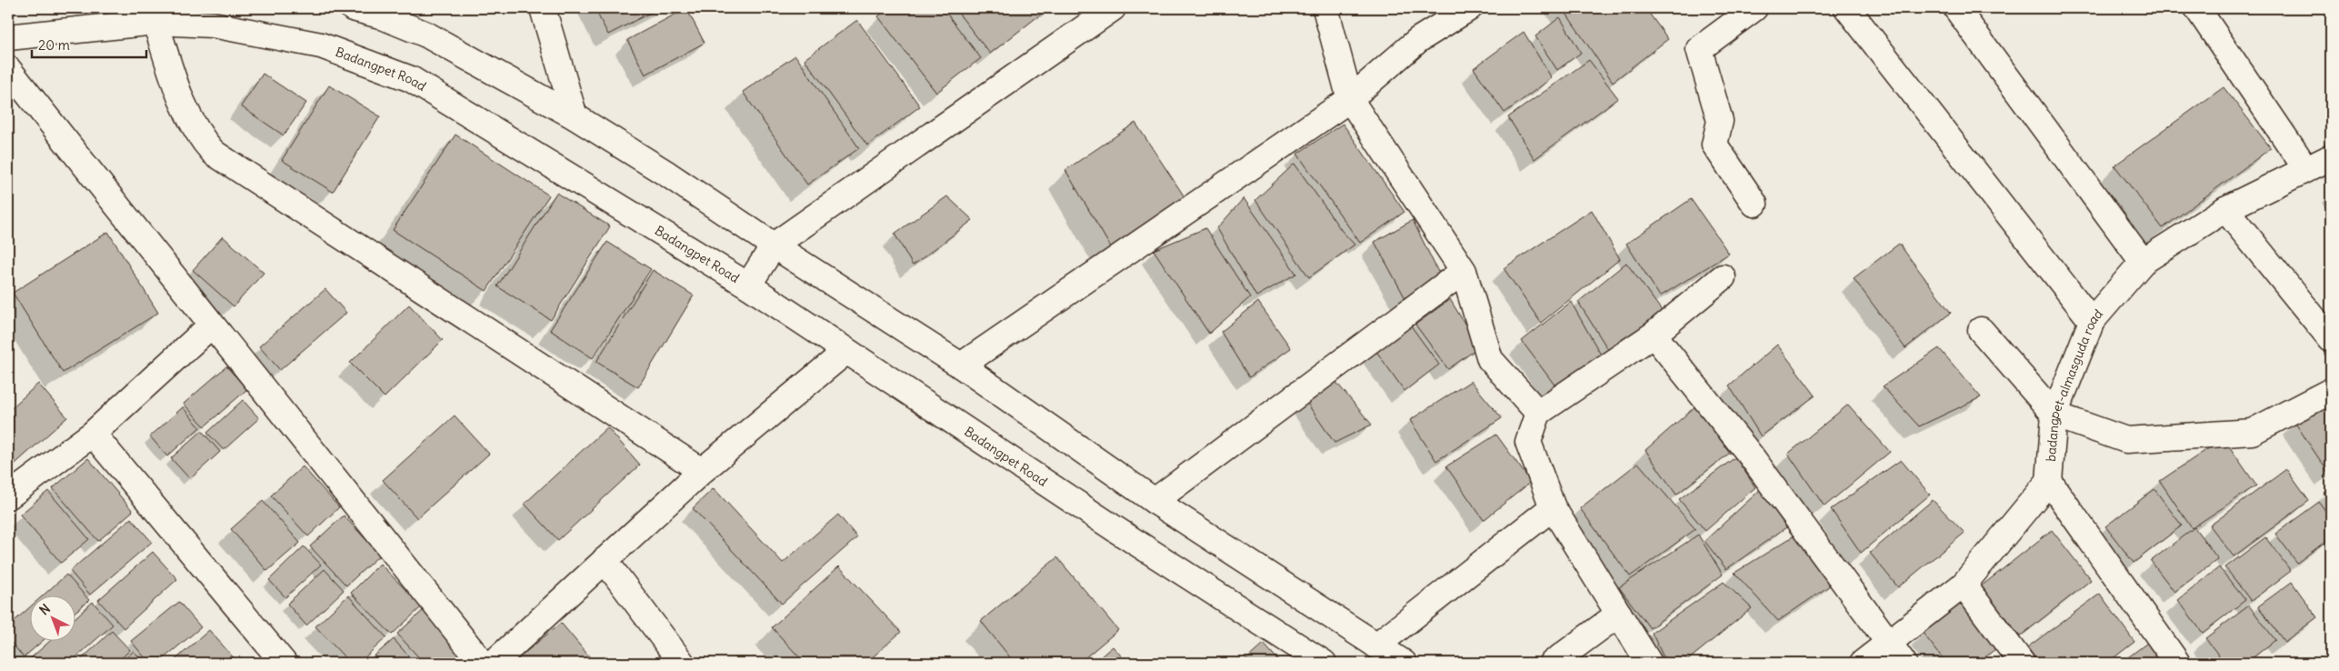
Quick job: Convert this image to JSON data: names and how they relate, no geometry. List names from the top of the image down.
{
  "streets": {
    "street": ["Badangpet Road", "badangpet-almasguda road"]
  },
  "scale_bar": "20 m",
  "north": "top left"
}
